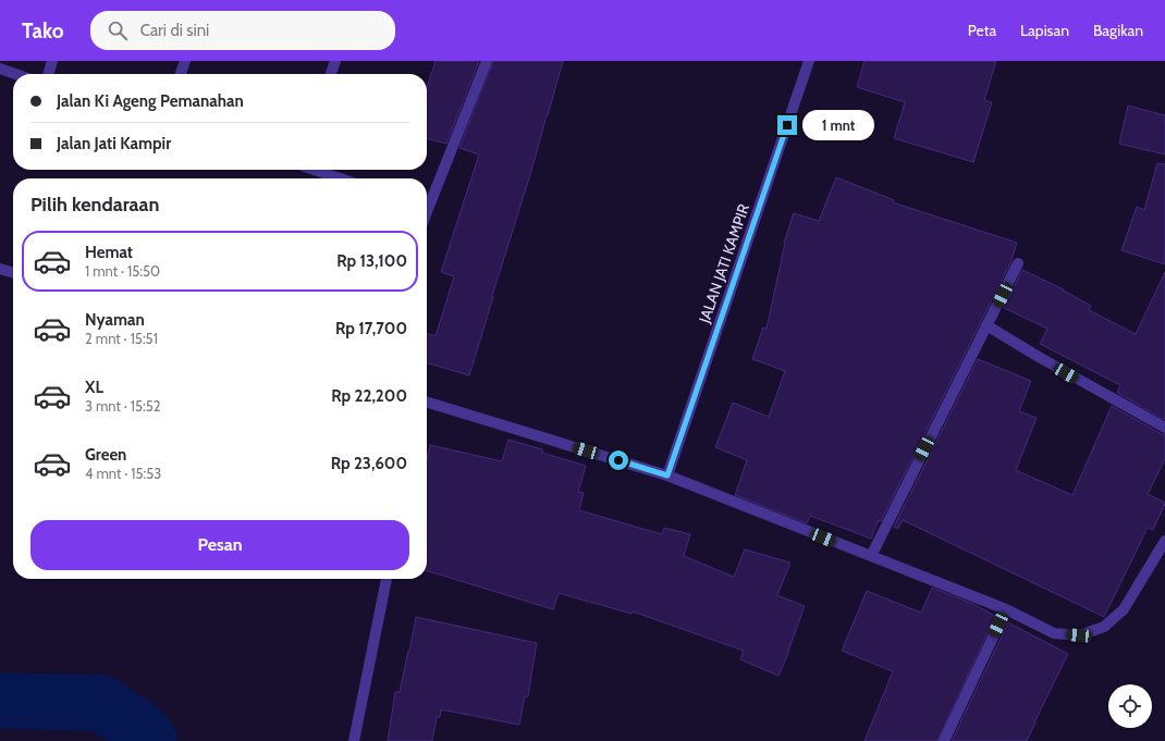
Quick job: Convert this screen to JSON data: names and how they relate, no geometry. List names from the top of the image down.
{
  "streets": {
    "street": ["JALAN JATI KAMPIR"]
  },
  "page": {
    "header": "Tako",
    "search": "Cari di sini",
    "nav": ["Peta", "Lapisan", "Bagikan"],
    "banner": ["Jalan Ki Ageng Pemanahan", "Jalan Jati Kampir"],
    "bubble": "1 mnt",
    "heading": "Pilih kendaraan",
    "list": [
      {
        "name": "Hemat",
        "note": "1 mnt · 15:50",
        "value": "Rp 13,100"
      },
      {
        "name": "Nyaman",
        "note": "2 mnt · 15:51",
        "value": "Rp 17,700"
      },
      {
        "name": "XL",
        "note": "3 mnt · 15:52",
        "value": "Rp 22,200"
      },
      {
        "name": "Green",
        "note": "4 mnt · 15:53",
        "value": "Rp 23,600"
      }
    ],
    "buttons": "Pesan"
  }
}
